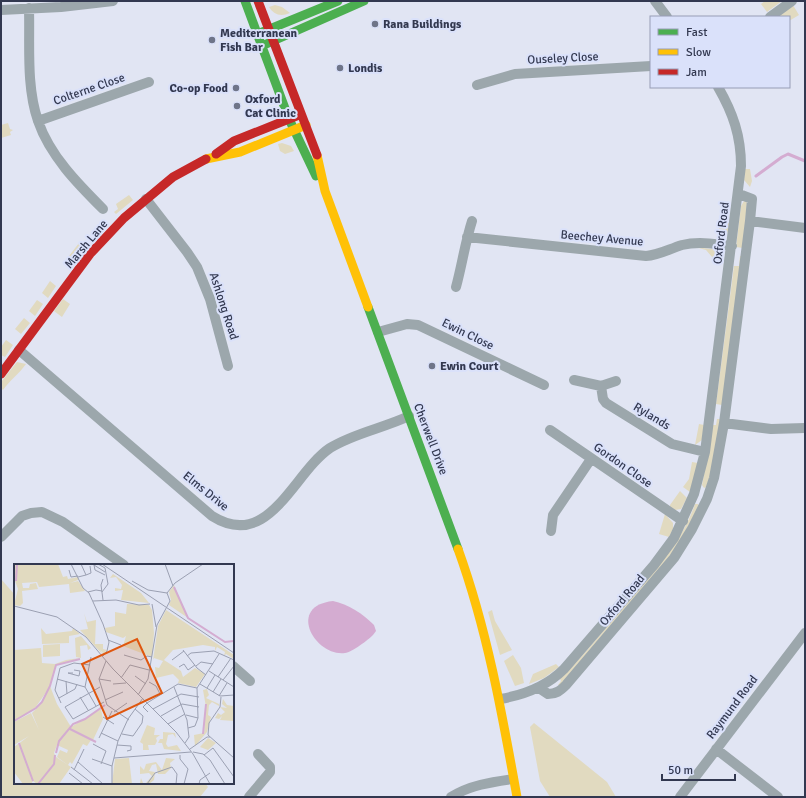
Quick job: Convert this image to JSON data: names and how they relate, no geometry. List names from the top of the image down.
{
  "streets": {
    "main road": ["Marsh Lane", "Cherwell Drive"],
    "street": [
      "Ouseley Close",
      "Colterne Close",
      "Oxford Road",
      "Beechey Avenue",
      "Ashlong Road",
      "Ewin Close",
      "Rylands",
      "Gordon Close",
      "Elms Drive",
      "Raymund Road"
    ]
  },
  "crossings": [
    ["Oxford Road", "Beechey Avenue"],
    ["Oxford Road", "Rylands"],
    ["Oxford Road", "Cherwell Drive"],
    ["Oxford Road", "Gordon Close"],
    ["Marsh Lane", "Ashlong Road"],
    ["Marsh Lane", "Cherwell Drive"],
    ["Marsh Lane", "Elms Drive"],
    ["Ewin Close", "Cherwell Drive"],
    ["Cherwell Drive", "Elms Drive"]
  ],
  "places": [
    "Rana Buildings",
    "Mediterranean Fish Bar",
    "Londis",
    "Co-op Food",
    "Oxford Cat Clinic",
    "Ewin Court"
  ],
  "legend": ["Fast", "Slow", "Jam"],
  "scale_bar": "50 m"
}
